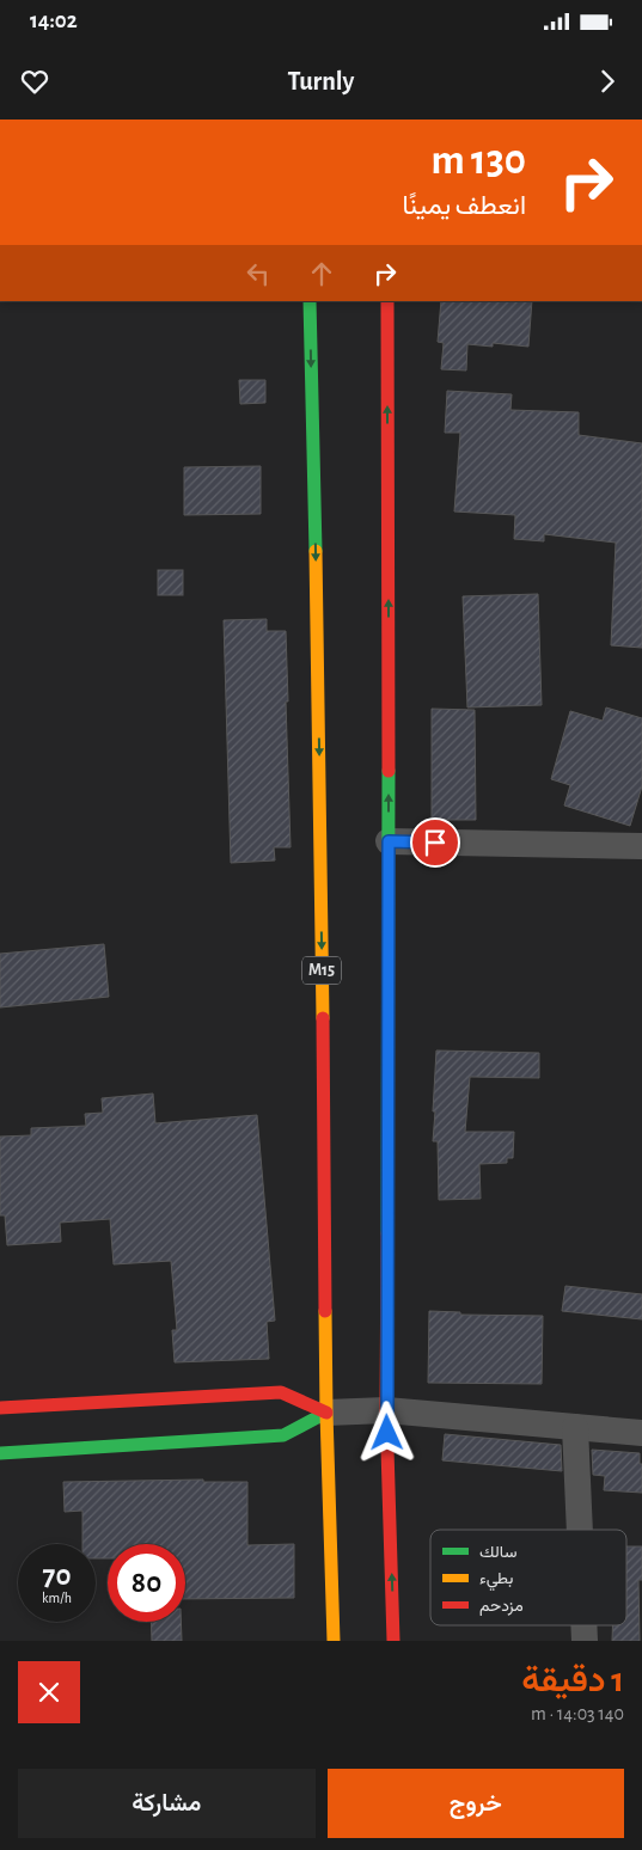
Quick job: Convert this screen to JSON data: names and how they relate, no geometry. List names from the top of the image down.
{
  "streets": {
    "main road": ["M15"]
  },
  "legend": ["سالك", "بطيء", "مزدحم"],
  "page": {
    "status": "14:02",
    "header": "Turnly",
    "turn": ["130 m", "انعطف يمينًا"],
    "speed": "70 km/h",
    "limit": "80",
    "heading": ["1 دقيقة", "140 m · 14:03"],
    "buttons": ["خروج", "مشاركة"]
  }
}
